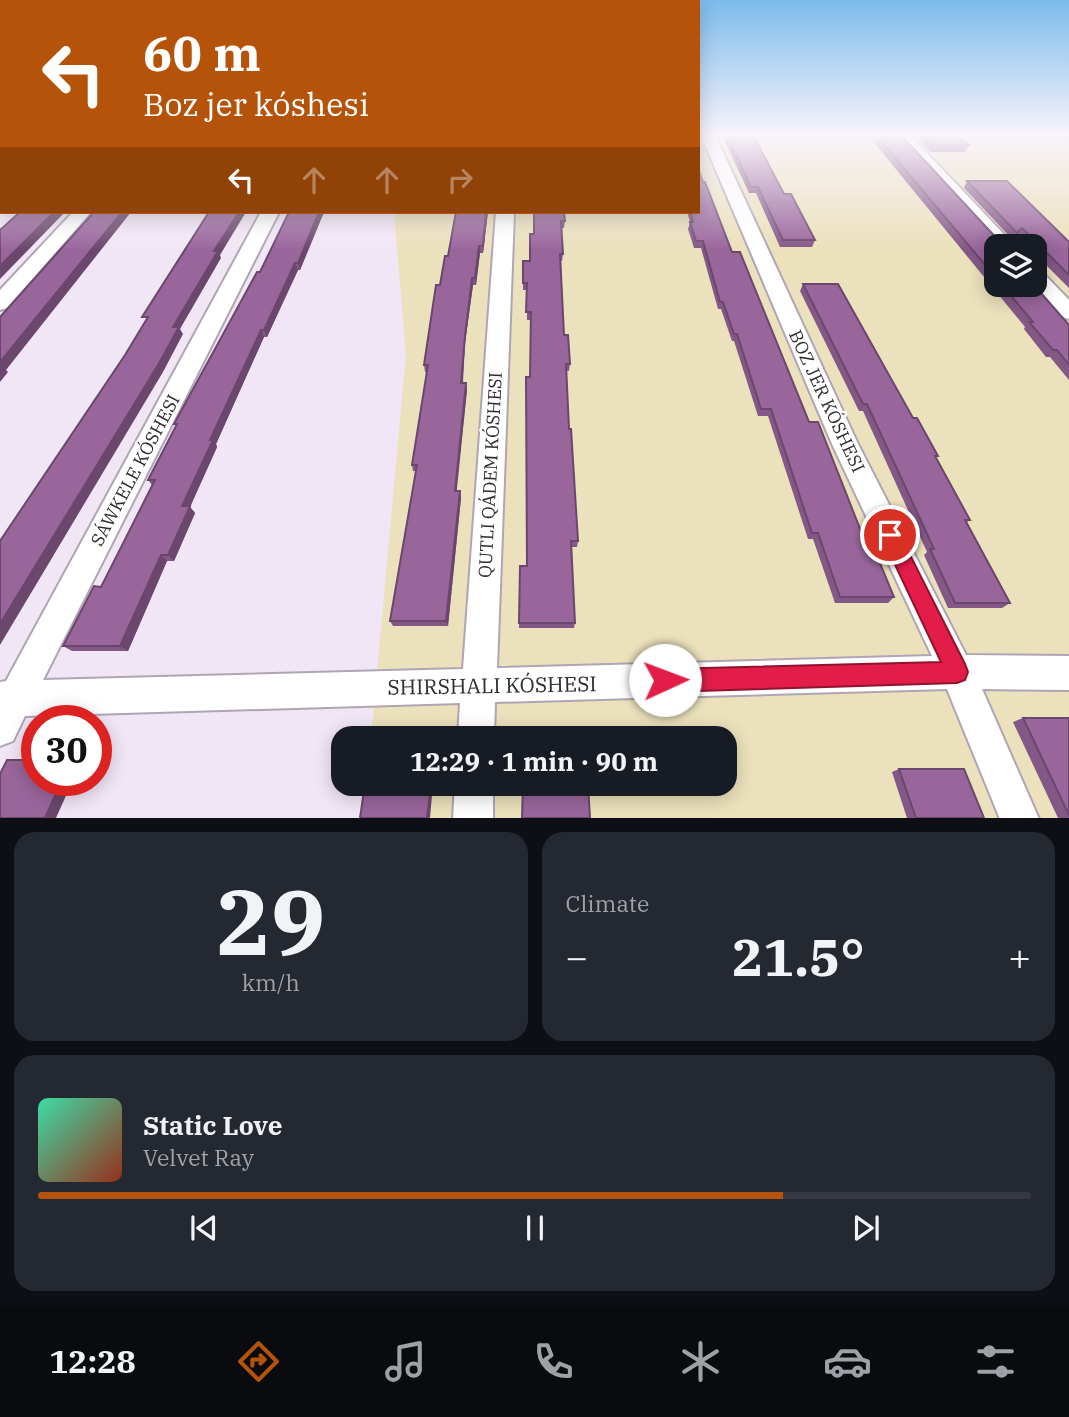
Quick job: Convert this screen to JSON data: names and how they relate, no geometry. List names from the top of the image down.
{
  "streets": {
    "street": ["BOZ JER KÓSHESI", "SÁWKELE KÓSHESI"]
  },
  "page": {
    "turn": ["60 m", "Boz jer kóshesi"],
    "limit": "30",
    "trip": "12:29 · 1 min · 90 m",
    "tile": [
      ["29", "km/h"],
      "Climate"
    ],
    "heat": ["−", "21.5°", "+"],
    "song": ["Static Love", "Velvet Ray"],
    "tabs": "12:28"
  }
}
